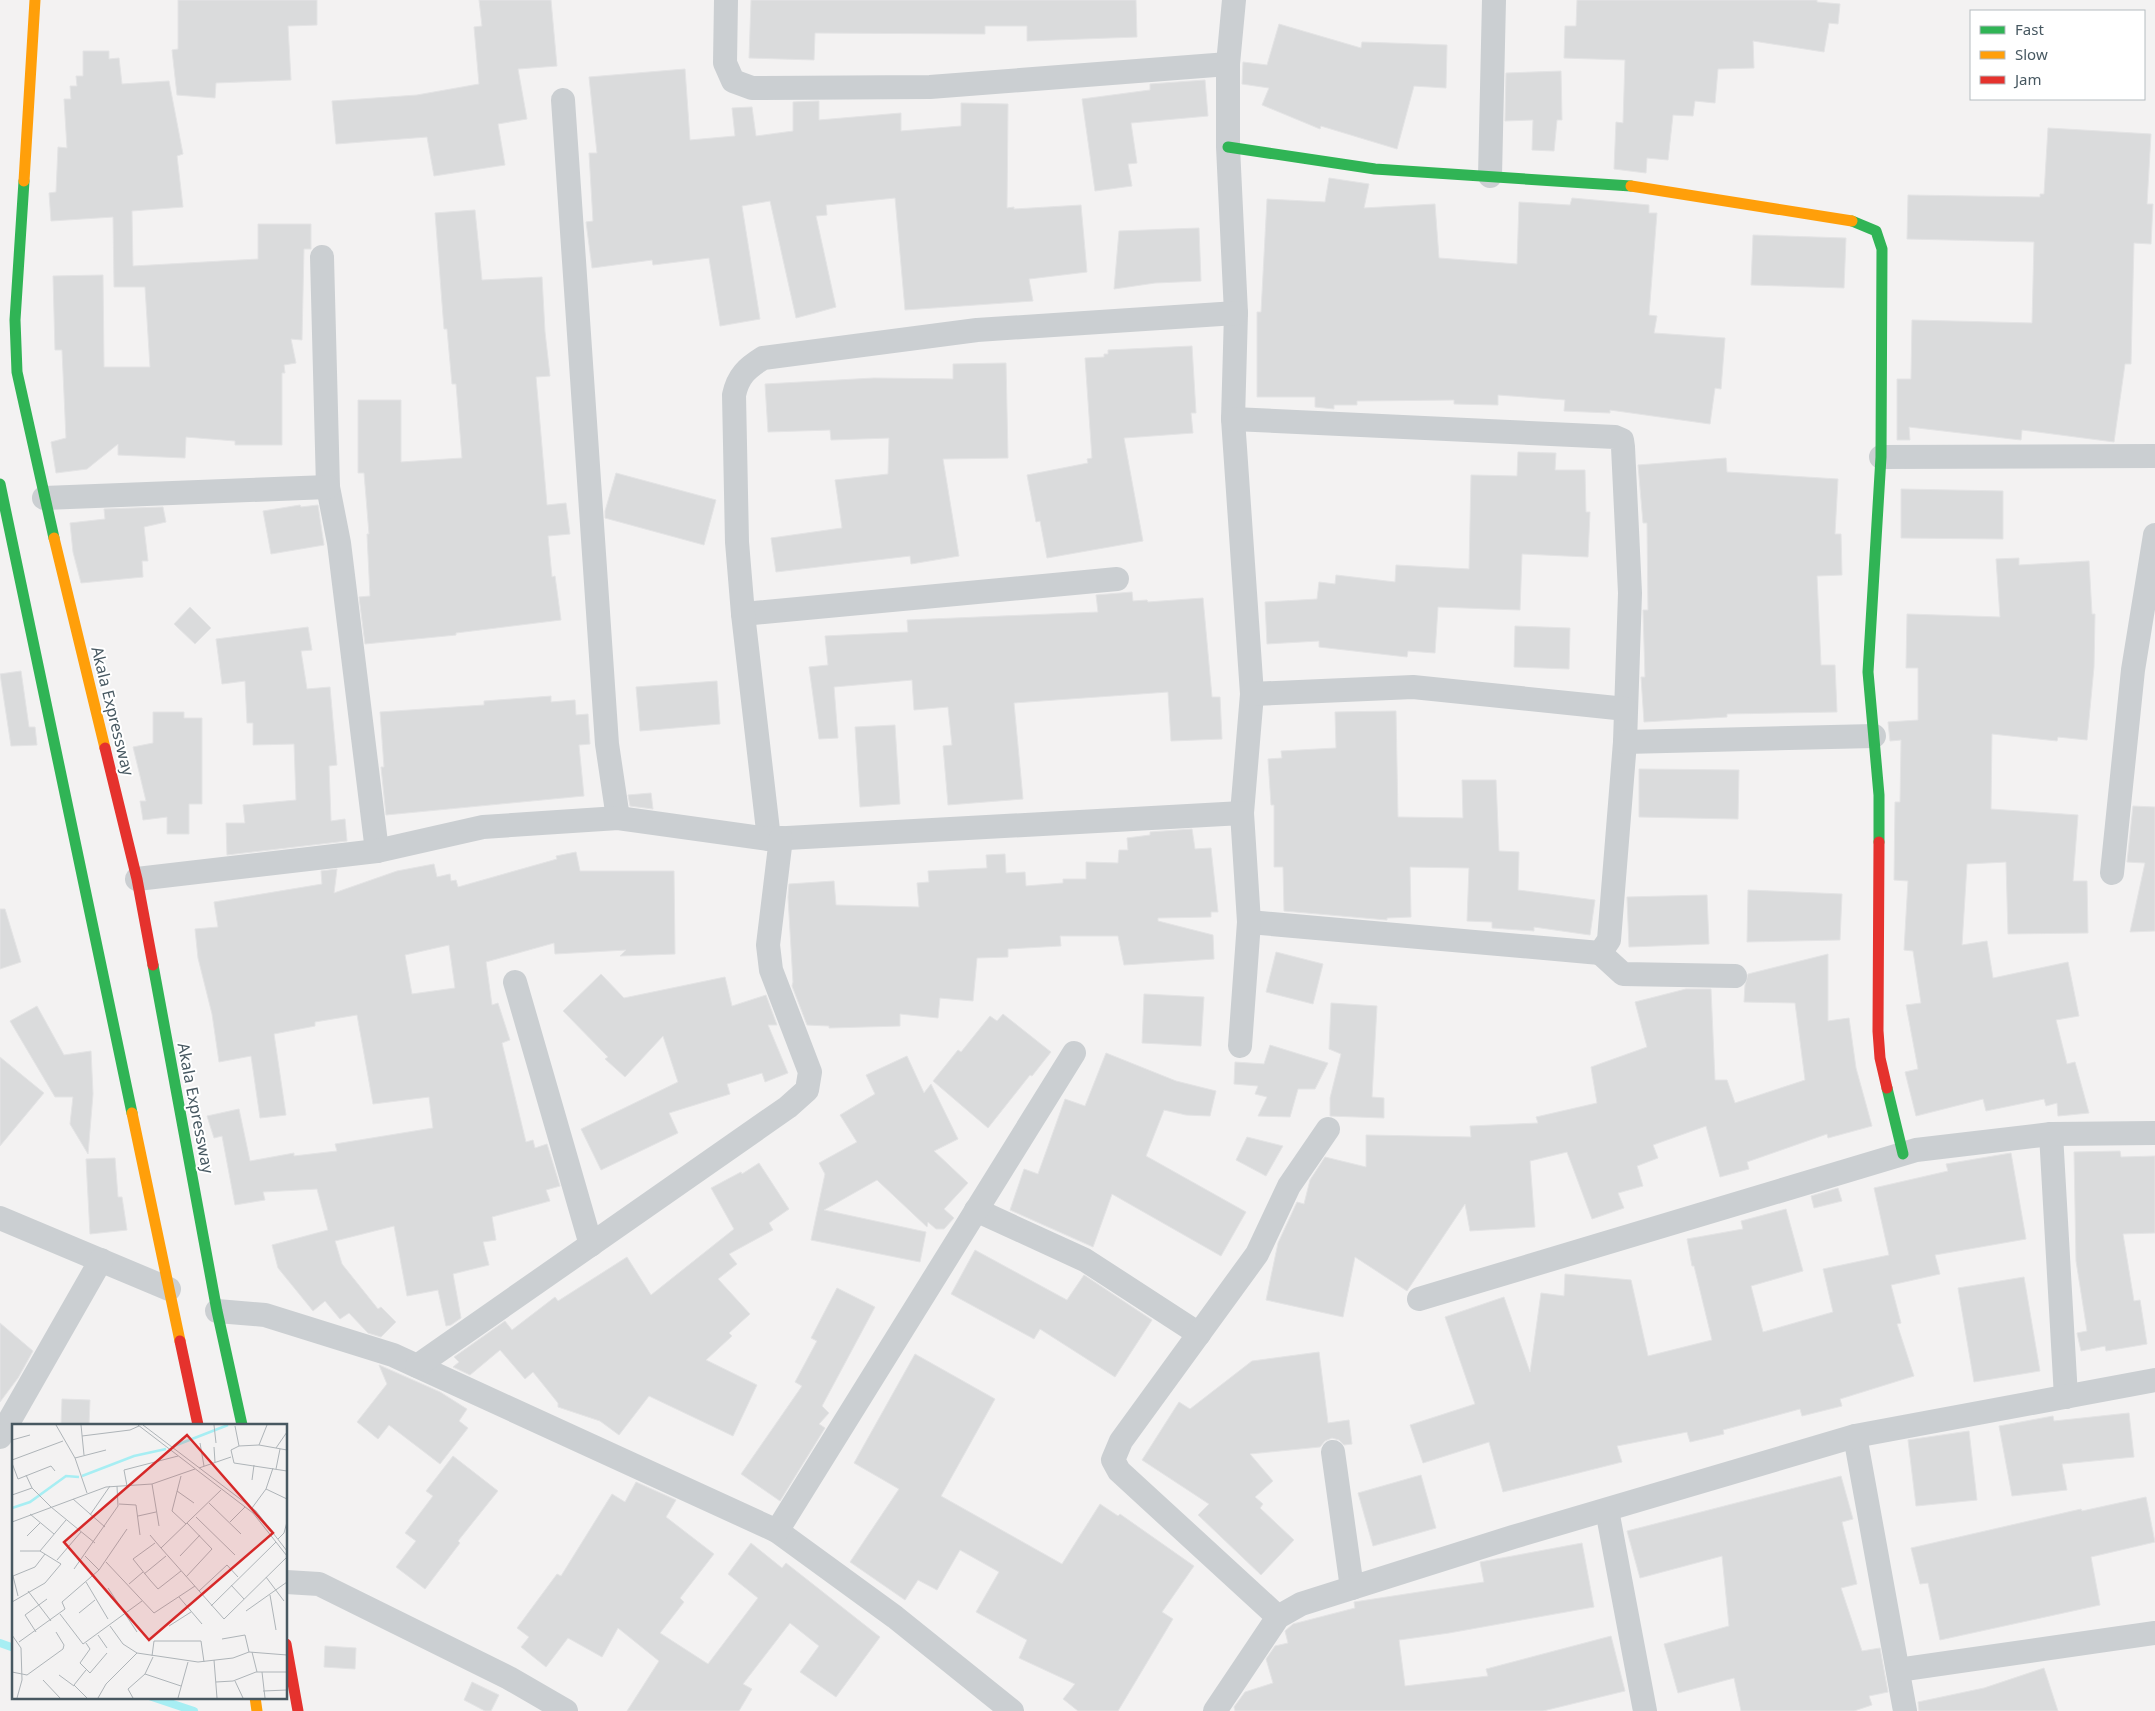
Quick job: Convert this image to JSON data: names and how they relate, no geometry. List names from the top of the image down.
{
  "streets": {
    "main road": ["Akala Expressway"]
  },
  "legend": ["Fast", "Slow", "Jam"]
}
